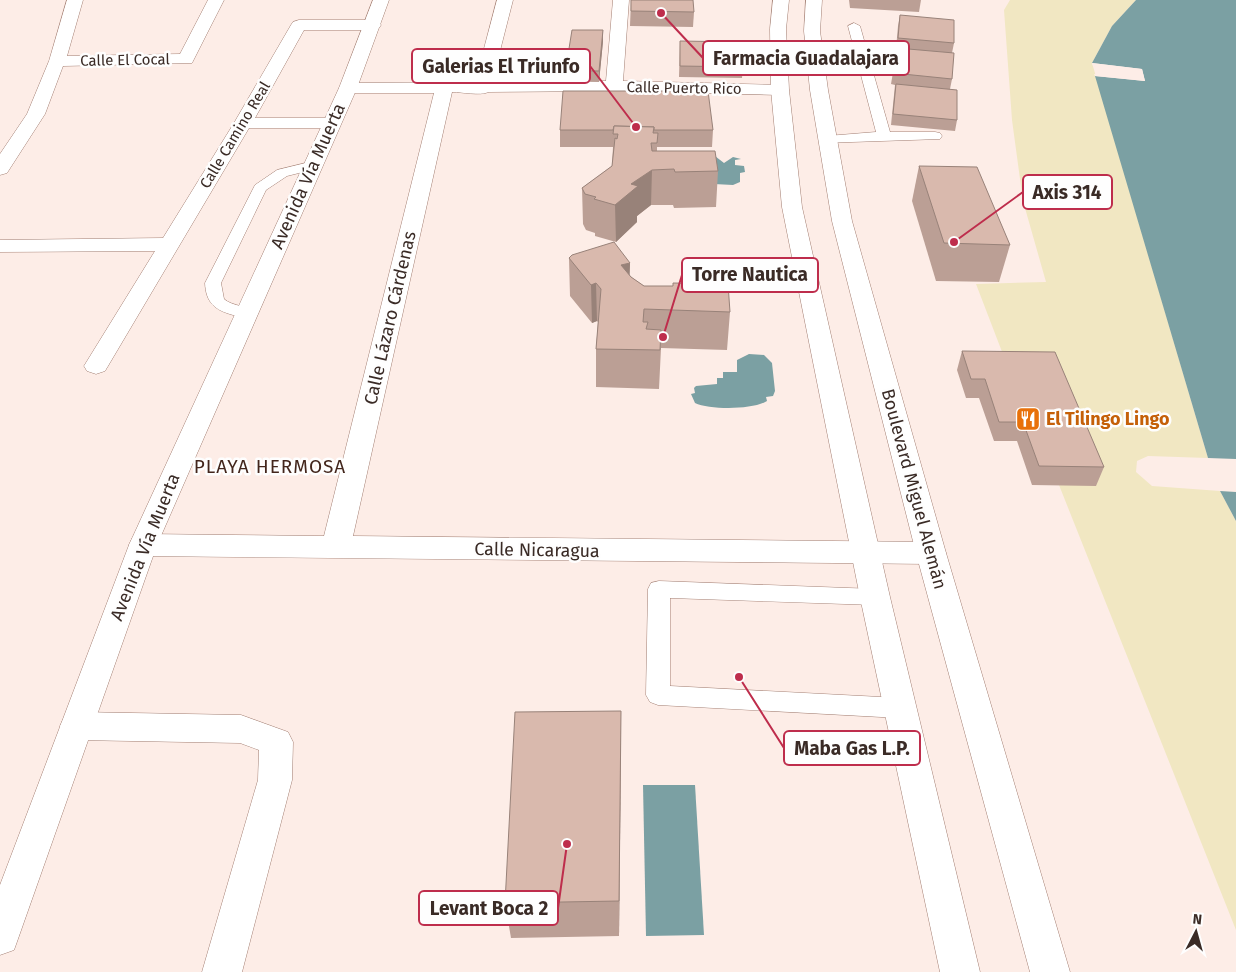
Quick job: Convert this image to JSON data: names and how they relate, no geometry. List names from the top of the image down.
{
  "streets": {
    "street": [
      "Calle El Cocal",
      "Calle Puerto Rico",
      "Calle Camino Real",
      "Avenida Vía Muerta",
      "Calle Lázaro Cárdenas",
      "Boulevard Miguel Alemán",
      "Calle Nicaragua"
    ]
  },
  "crossings": [
    ["Calle Puerto Rico", "Avenida Vía Muerta"],
    ["Calle Puerto Rico", "Calle Lázaro Cárdenas"],
    ["Calle Camino Real", "Avenida Vía Muerta"],
    ["Avenida Vía Muerta", "Calle Nicaragua"],
    ["Calle Lázaro Cárdenas", "Calle Nicaragua"],
    ["Boulevard Miguel Alemán", "Calle Nicaragua"]
  ],
  "districts": ["PLAYA HERMOSA"],
  "places": {
    "other": [
      "Farmacia Guadalajara",
      "Galerias El Triunfo",
      "Axis 314",
      "Torre Nautica",
      "Maba Gas L.P.",
      "Levant Boca 2"
    ],
    "restaurant": ["El Tilingo Lingo"]
  },
  "north": "top"
}
